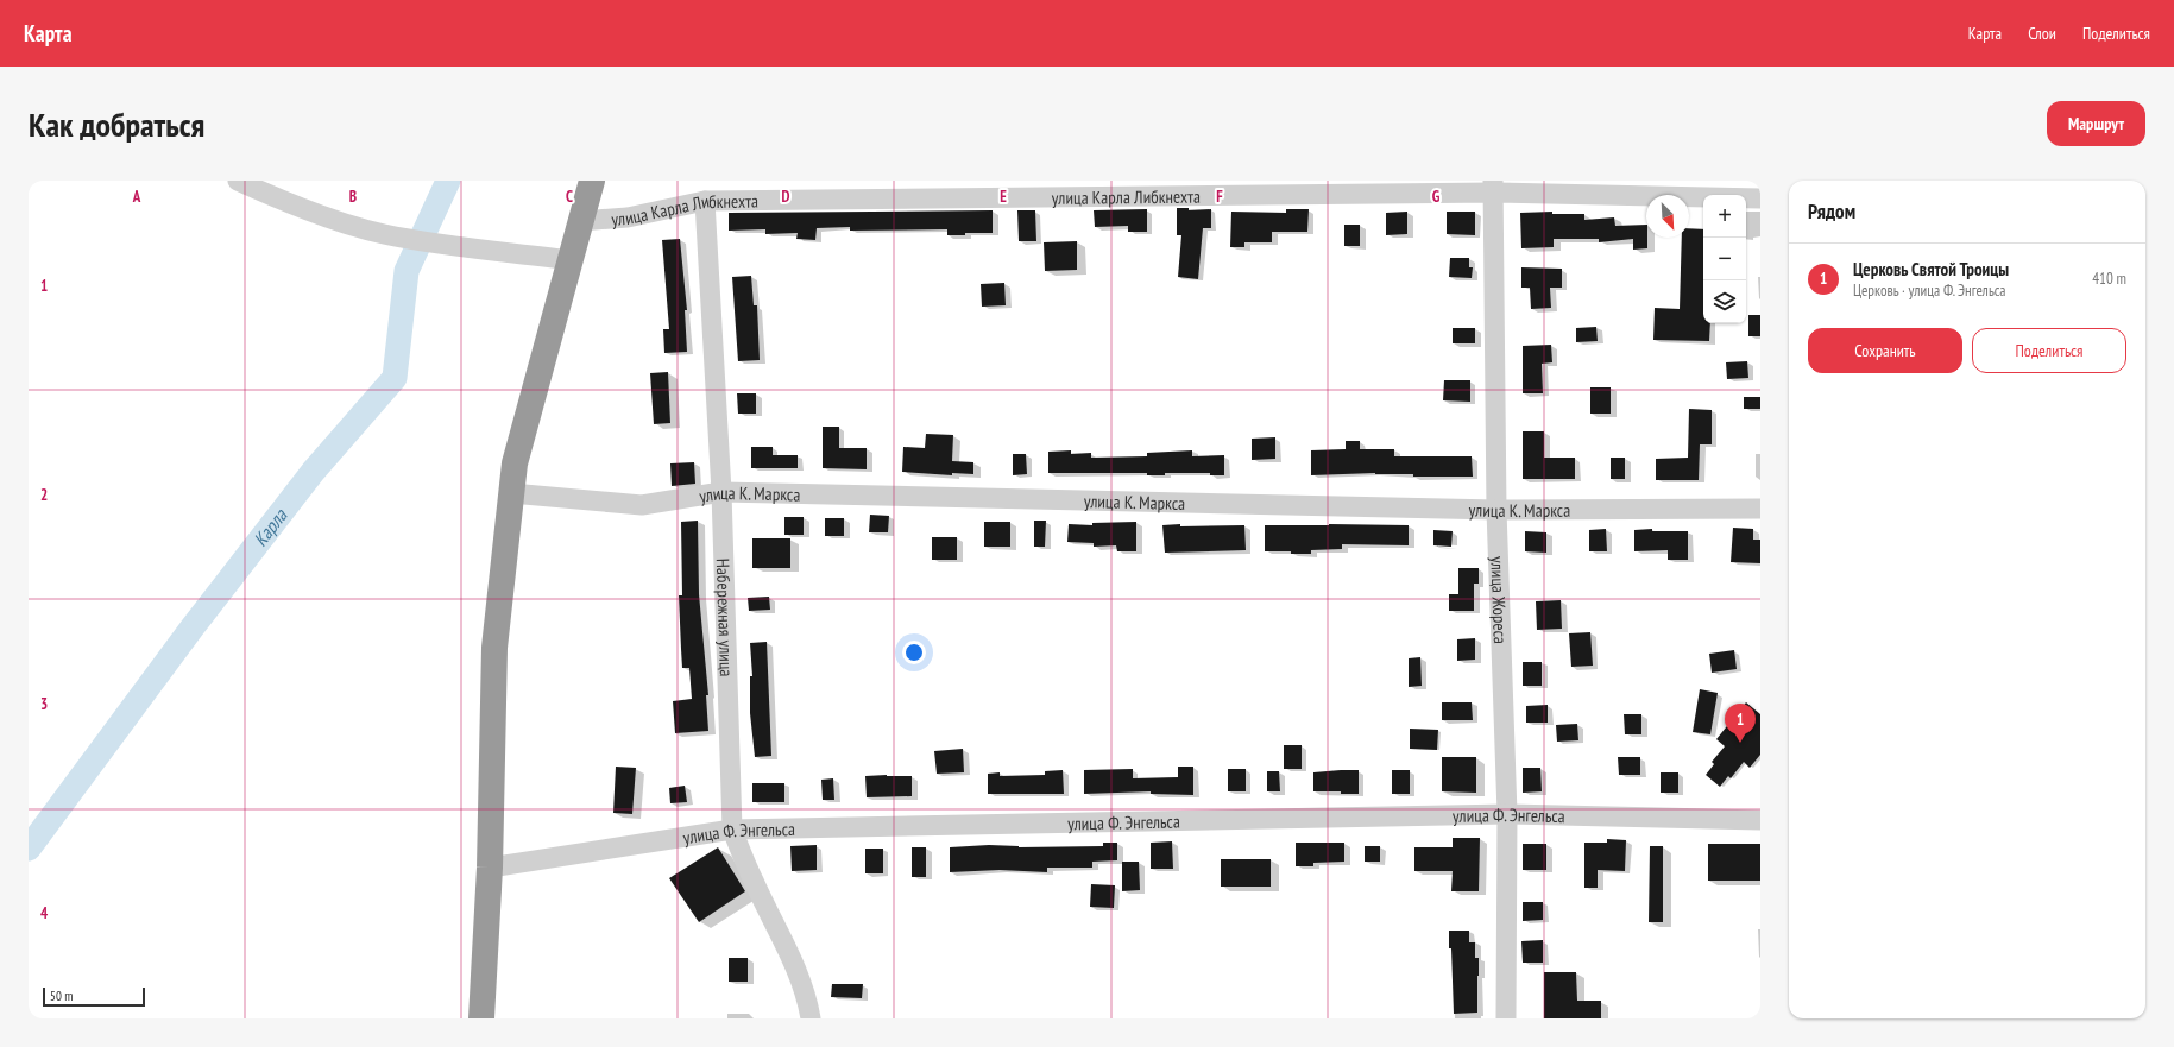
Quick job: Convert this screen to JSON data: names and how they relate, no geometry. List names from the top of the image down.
{
  "streets": {
    "street": [
      "улица Карла Либкнехта",
      "улица К. Маркса",
      "улица Жореса",
      "Набережная улица",
      "улица Ф. Энгельса"
    ]
  },
  "crossings": [
    ["улица Карла Либкнехта", "улица Жореса"],
    ["улица Карла Либкнехта", "Набережная улица"],
    ["улица К. Маркса", "улица Жореса"],
    ["улица К. Маркса", "Набережная улица"],
    ["улица Жореса", "улица Ф. Энгельса"],
    ["Набережная улица", "улица Ф. Энгельса"]
  ],
  "water": ["Карла"],
  "scale_bar": "50 m",
  "north": "bottom right",
  "page": {
    "header": "Карта",
    "nav": ["Карта", "Слои", "Поделиться"],
    "buttons": [
      "Маршрут",
      ["Сохранить", "Поделиться"]
    ],
    "title": "Как добраться",
    "heading": "Рядом",
    "map_buttons": ["+", "−"],
    "list": [
      {
        "mark": "1",
        "name": "Церковь Святой Троицы",
        "note": "Церковь · улица Ф. Энгельса",
        "value": "410 m"
      }
    ],
    "pins": "1",
    "scale": "50 m"
  },
  "grid": {
    "columns": [
      "A",
      "B",
      "C",
      "D",
      "E",
      "F",
      "G"
    ],
    "rows": [
      "1",
      "2",
      "3",
      "4"
    ]
  }
}
